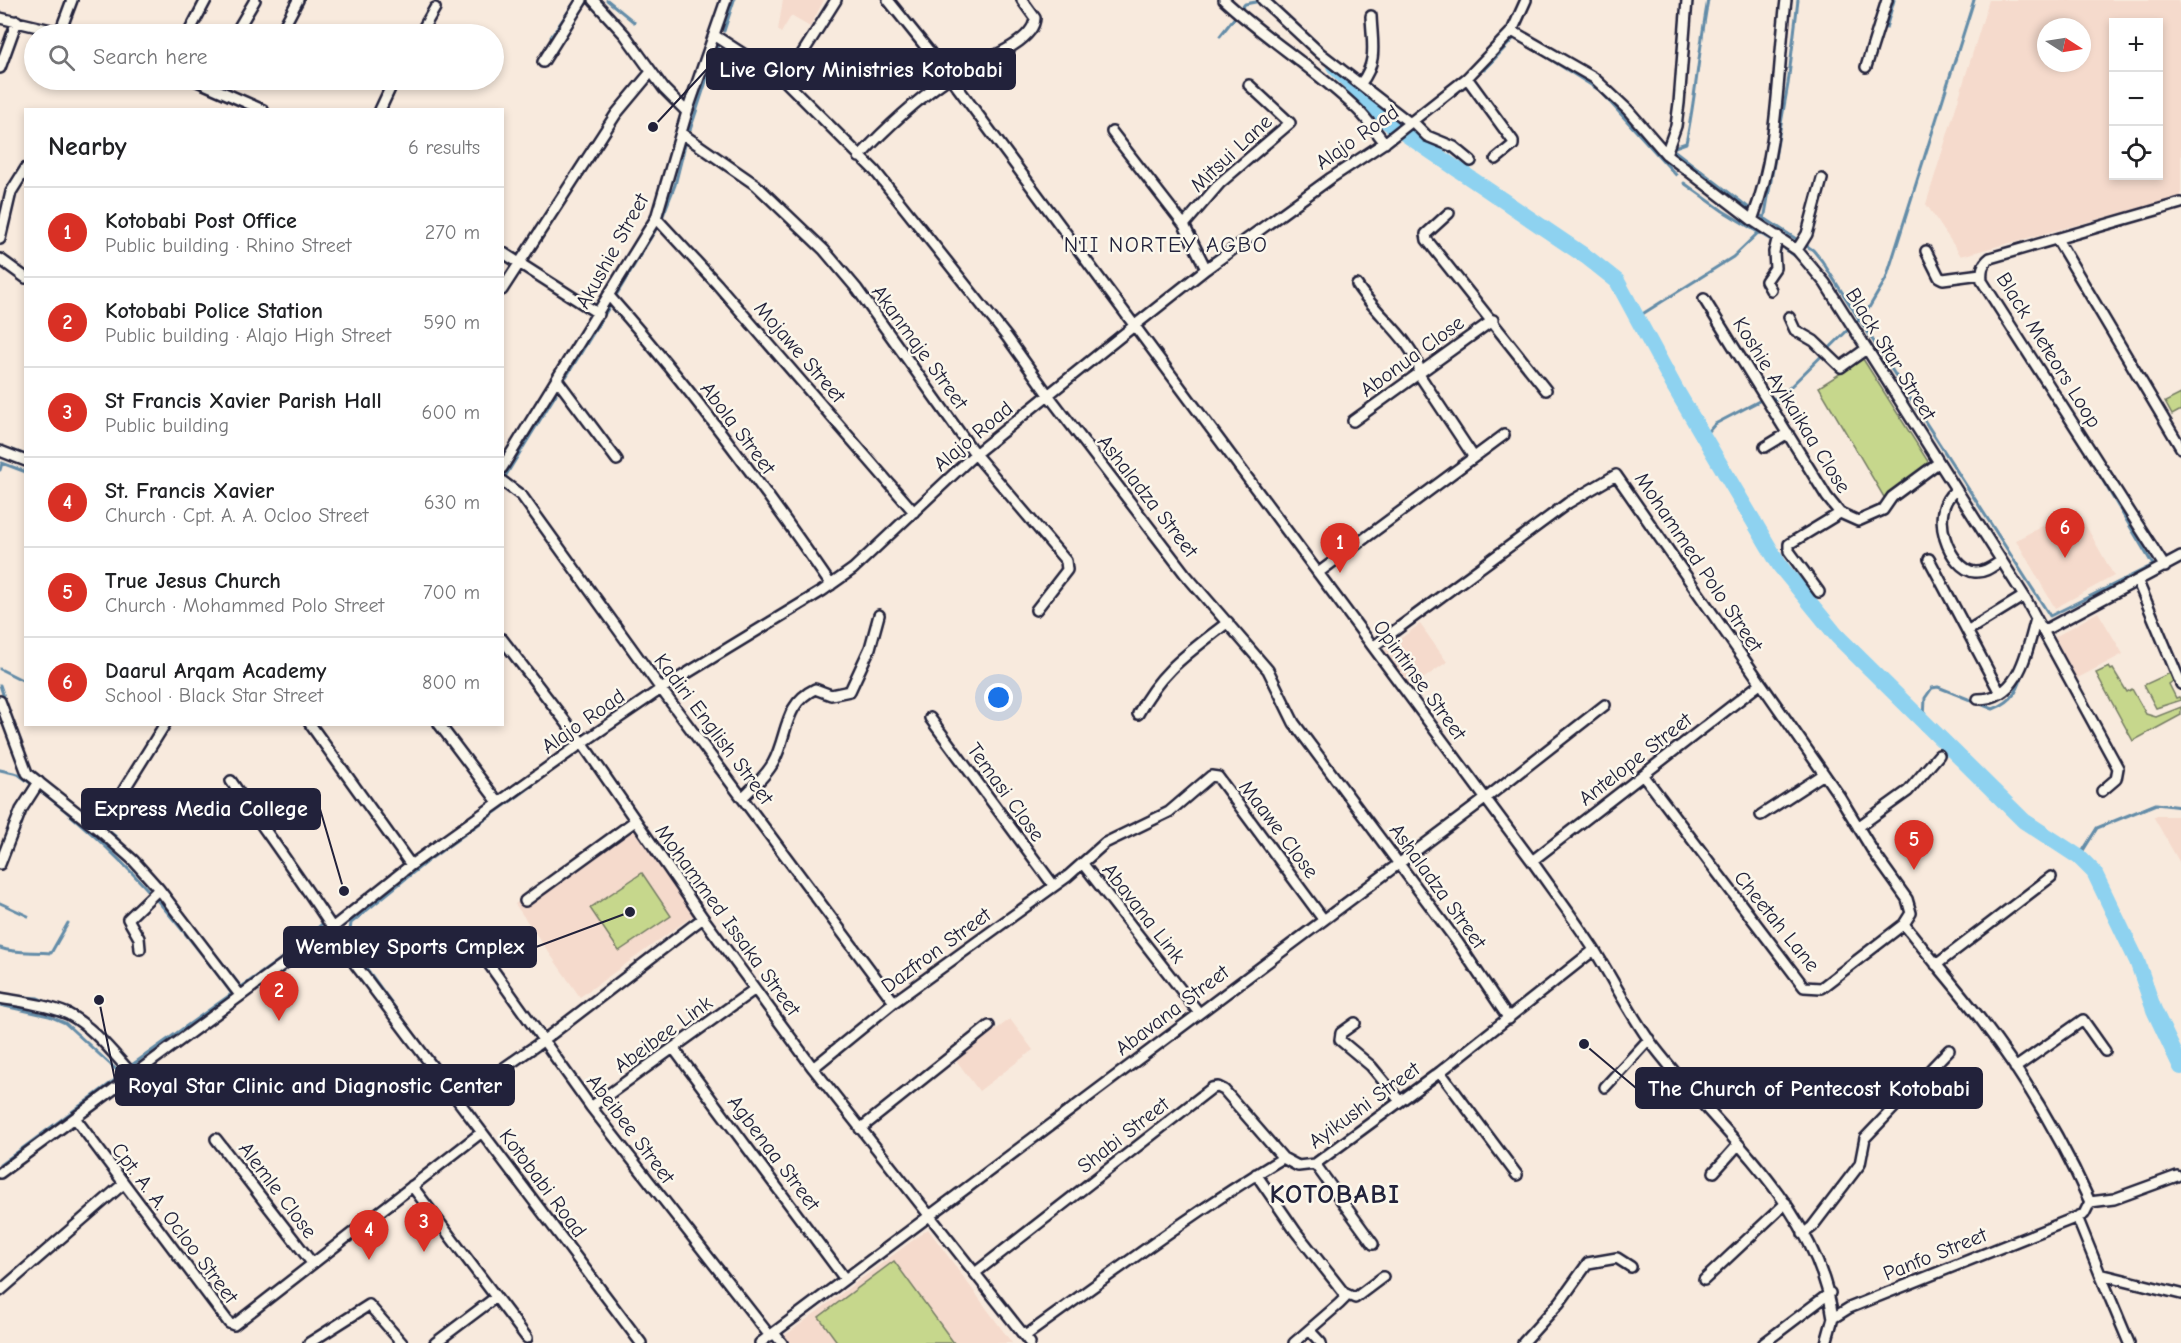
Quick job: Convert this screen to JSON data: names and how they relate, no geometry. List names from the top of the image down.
{
  "streets": {
    "street": [
      "Alajo Road",
      "Mitsui Lane",
      "Akushie Street",
      "Akanmaje Street",
      "Black Meteors Loop",
      "Mojawe Street",
      "Black Star Street",
      "Abonua Close",
      "Koshie Ayikaikaa Close",
      "Abola Street",
      "Ashaladza Street",
      "Mohammed Polo Street",
      "Opintinse Street",
      "Kadiri English Street",
      "Antelope Street",
      "Temasi Close",
      "Maawe Close",
      "Abavana Link",
      "Mohammed Issaka Street",
      "Cheetah Lane",
      "Dazfron Street",
      "Abavana Street",
      "Abeibee Link",
      "Ayikushi Street",
      "Abeibee Street",
      "Shabi Street",
      "Agbenaa Street",
      "Kotobabi Road",
      "Alemle Close",
      "Cpt. A. A. Ocloo Street",
      "Panfo Street"
    ]
  },
  "crossings": [
    ["Alajo Road", "Akanmaje Street"],
    ["Alajo Road", "Mojawe Street"],
    ["Alajo Road", "Black Star Street"],
    ["Alajo Road", "Abola Street"],
    ["Alajo Road", "Ashaladza Street"],
    ["Alajo Road", "Opintinse Street"],
    ["Alajo Road", "Kadiri English Street"],
    ["Alajo Road", "Mohammed Issaka Street"],
    ["Alajo Road", "Kotobabi Road"],
    ["Alajo Road", "Cpt. A. A. Ocloo Street"],
    ["Akushie Street", "Akanmaje Street"],
    ["Akushie Street", "Mojawe Street"],
    ["Akushie Street", "Abola Street"],
    ["Akushie Street", "Ashaladza Street"],
    ["Black Star Street", "Koshie Ayikaikaa Close"],
    ["Ashaladza Street", "Abavana Street"],
    ["Ashaladza Street", "Ayikushi Street"],
    ["Mohammed Polo Street", "Opintinse Street"],
    ["Mohammed Polo Street", "Antelope Street"],
    ["Mohammed Polo Street", "Cheetah Lane"],
    ["Opintinse Street", "Antelope Street"],
    ["Opintinse Street", "Abavana Street"],
    ["Opintinse Street", "Ayikushi Street"],
    ["Opintinse Street", "Panfo Street"],
    ["Kadiri English Street", "Dazfron Street"],
    ["Antelope Street", "Cheetah Lane"],
    ["Temasi Close", "Dazfron Street"],
    ["Maawe Close", "Abavana Link"],
    ["Maawe Close", "Dazfron Street"],
    ["Maawe Close", "Abavana Street"],
    ["Abavana Link", "Dazfron Street"],
    ["Abavana Link", "Abavana Street"],
    ["Mohammed Issaka Street", "Dazfron Street"],
    ["Mohammed Issaka Street", "Abavana Street"],
    ["Mohammed Issaka Street", "Abeibee Link"],
    ["Mohammed Issaka Street", "Ayikushi Street"],
    ["Mohammed Issaka Street", "Shabi Street"],
    ["Abavana Street", "Abeibee Street"],
    ["Abavana Street", "Agbenaa Street"],
    ["Abeibee Link", "Abeibee Street"],
    ["Abeibee Link", "Agbenaa Street"],
    ["Ayikushi Street", "Shabi Street"],
    ["Kotobabi Road", "Cpt. A. A. Ocloo Street"],
    ["Alemle Close", "Cpt. A. A. Ocloo Street"]
  ],
  "districts": ["NII NORTEY AGBO", "KOTOBABI"],
  "places": [
    "Live Glory Ministries Kotobabi",
    "Express Media College",
    "Wembley Sports Cmplex",
    "Royal Star Clinic and Diagnostic Center",
    "The Church of Pentecost Kotobabi"
  ],
  "north": "right",
  "page": {
    "map_buttons": ["+", "−"],
    "search": "Search here",
    "heading": ["Nearby", "6 results"],
    "list": [
      {
        "mark": "1",
        "name": "Kotobabi Post Office",
        "note": "Public building · Rhino Street",
        "value": "270 m"
      },
      {
        "mark": "2",
        "name": "Kotobabi Police Station",
        "note": "Public building · Alajo High Street",
        "value": "590 m"
      },
      {
        "mark": "3",
        "name": "St Francis Xavier Parish Hall",
        "note": "Public building",
        "value": "600 m"
      },
      {
        "mark": "4",
        "name": "St. Francis Xavier",
        "note": "Church · Cpt. A. A. Ocloo Street",
        "value": "630 m"
      },
      {
        "mark": "5",
        "name": "True Jesus Church",
        "note": "Church · Mohammed Polo Street",
        "value": "700 m"
      },
      {
        "mark": "6",
        "name": "Daarul Arqam Academy",
        "note": "School · Black Star Street",
        "value": "800 m"
      }
    ],
    "pins": [
      "6",
      "1",
      "5",
      "2",
      "3",
      "4"
    ]
  }
}
